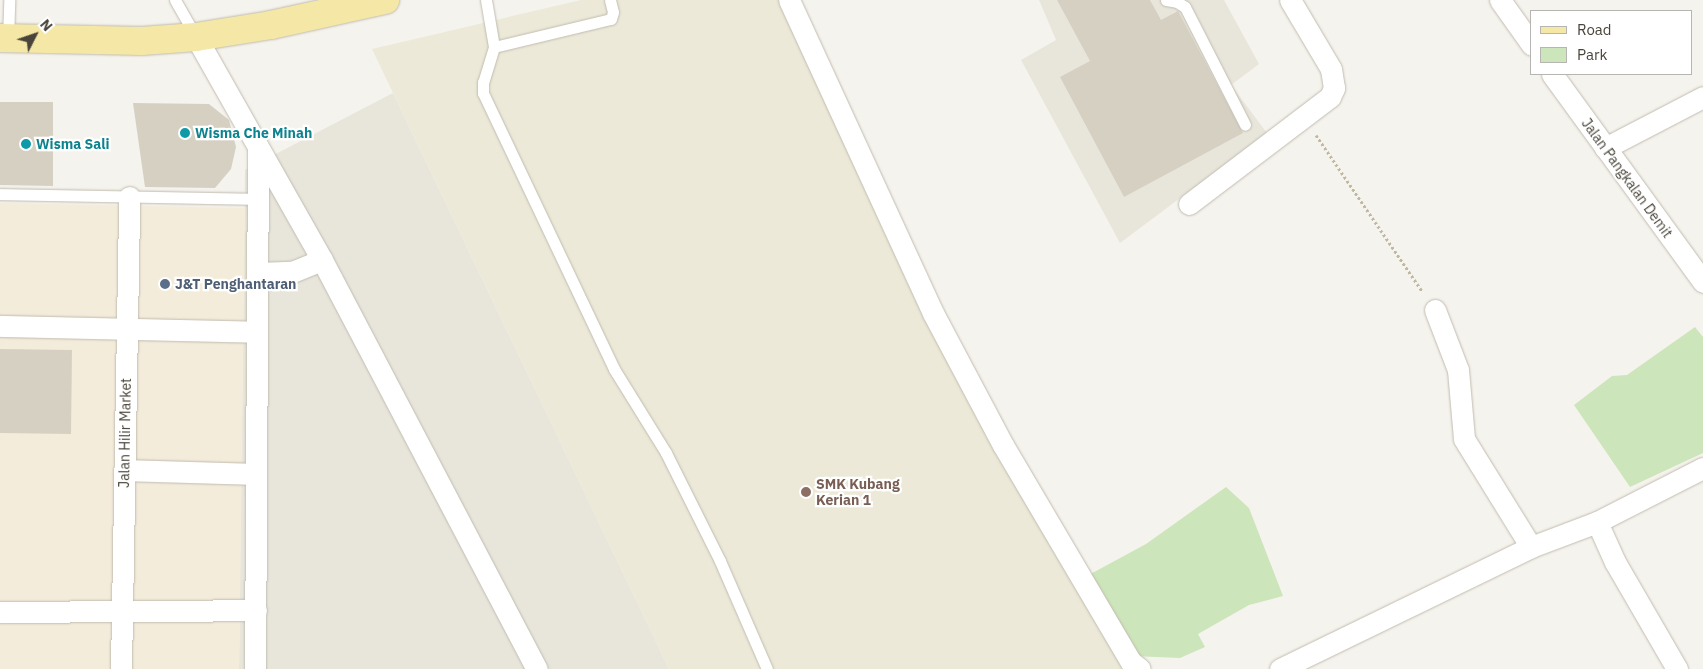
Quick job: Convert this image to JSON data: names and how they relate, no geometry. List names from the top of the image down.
{
  "streets": {
    "street": ["Jalan Pangkalan Demit", "Jalan Hilir Market"]
  },
  "places": [
    "Wisma Che Minah",
    "Wisma Sali",
    "J&T Penghantaran",
    "SMK Kubang Kerian 1"
  ],
  "legend": ["Road", "Park"],
  "north": "top right"
}
